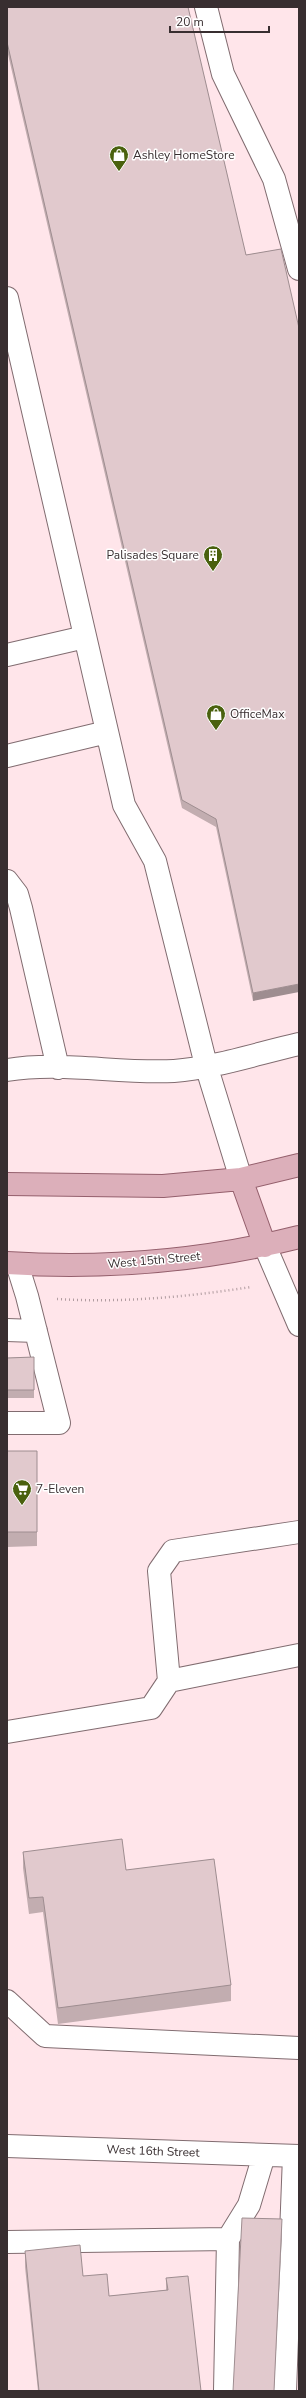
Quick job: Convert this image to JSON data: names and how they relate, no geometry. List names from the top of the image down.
{
  "streets": {
    "main road": ["West 15th Street"],
    "street": ["West 16th Street"]
  },
  "places": {
    "shop": ["Ashley HomeStore", "OfficeMax"],
    "building": ["Palisades Square"],
    "supermarket": ["7-Eleven"]
  },
  "scale_bar": "20 m"
}
